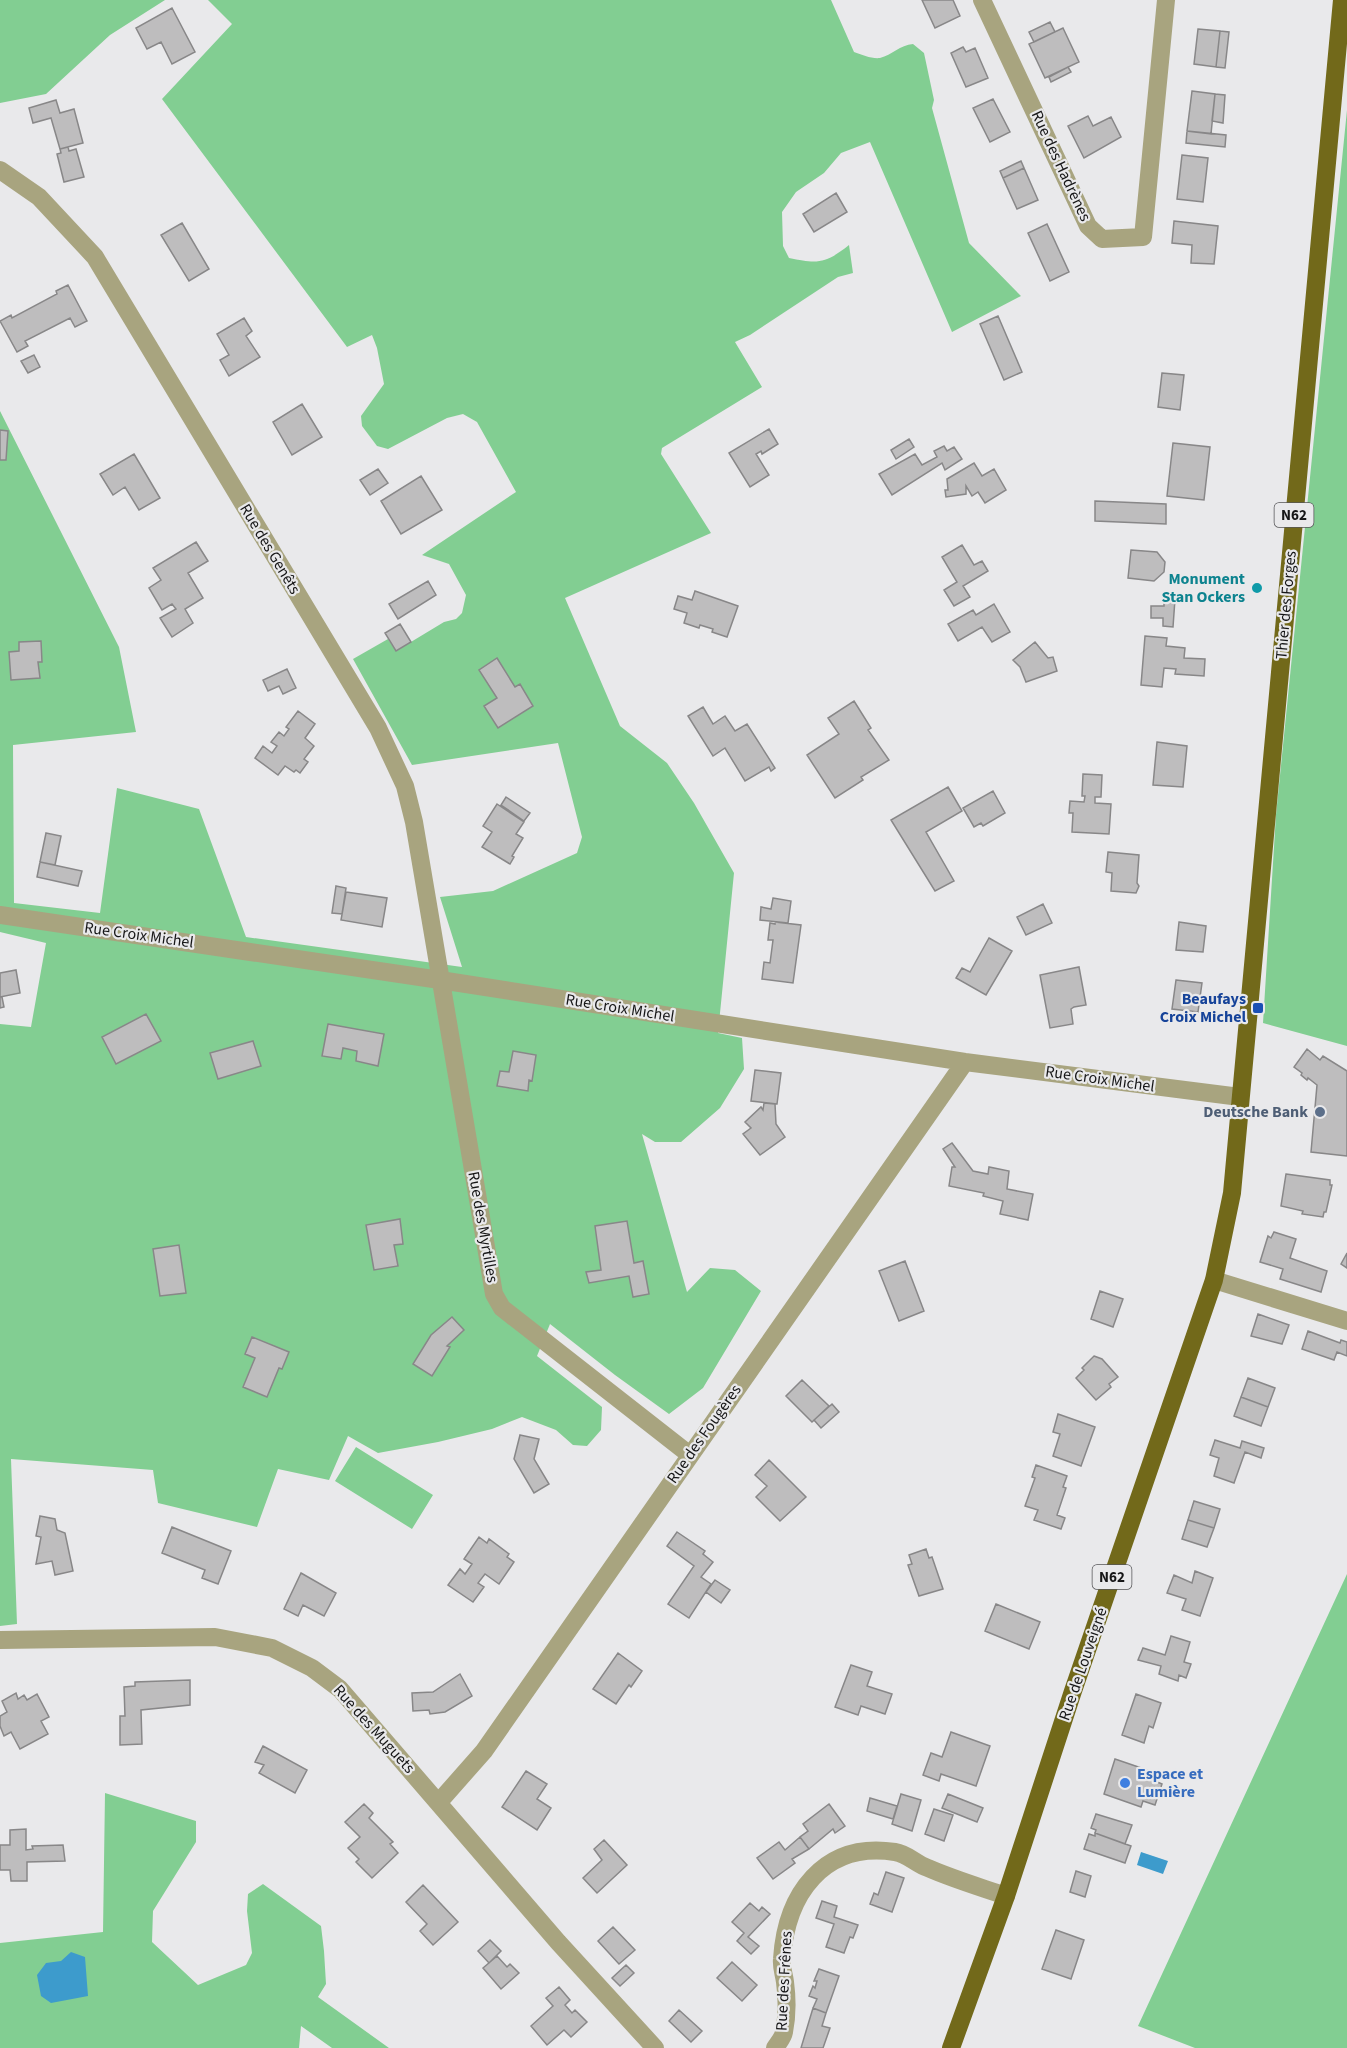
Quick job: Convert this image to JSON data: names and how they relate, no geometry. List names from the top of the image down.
{
  "streets": {
    "main road": ["N62", "Thier des Forges", "Rue de Louveigné"],
    "street": [
      "Rue des Hadrènes",
      "Rue des Genêts",
      "Rue Croix Michel",
      "Rue des Myrtilles",
      "Rue des Fougères",
      "Rue des Muguets",
      "Rue des Frênes"
    ]
  },
  "crossings": [
    ["Rue des Genêts", "Rue Croix Michel"],
    ["Rue des Genêts", "Rue des Myrtilles"],
    ["Thier des Forges", "Rue Croix Michel"],
    ["Thier des Forges", "Rue de Louveigné"],
    ["Rue Croix Michel", "Rue des Myrtilles"],
    ["Rue Croix Michel", "Rue des Fougères"],
    ["Rue Croix Michel", "Rue de Louveigné"],
    ["Rue des Myrtilles", "Rue des Fougères"],
    ["Rue des Fougères", "Rue des Muguets"],
    ["Rue de Louveigné", "Rue des Frênes"]
  ],
  "places": {
    "other": ["Monument Stan Ockers", "Deutsche Bank", "Espace et Lumière"],
    "transit": ["Beaufays Croix Michel"]
  }
}
